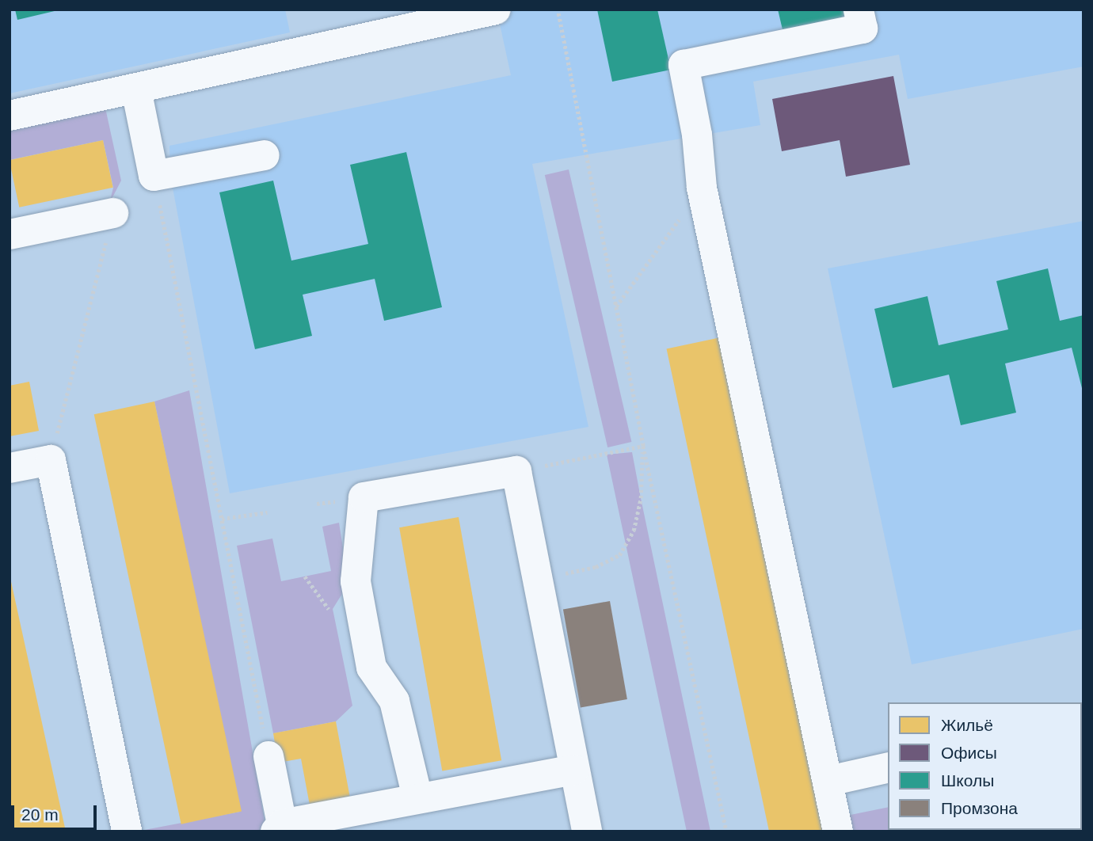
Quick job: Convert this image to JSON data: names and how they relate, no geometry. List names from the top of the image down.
{
  "legend": [
    "Жильё",
    "Офисы",
    "Школы",
    "Промзона"
  ],
  "scale_bar": "20 m"
}
